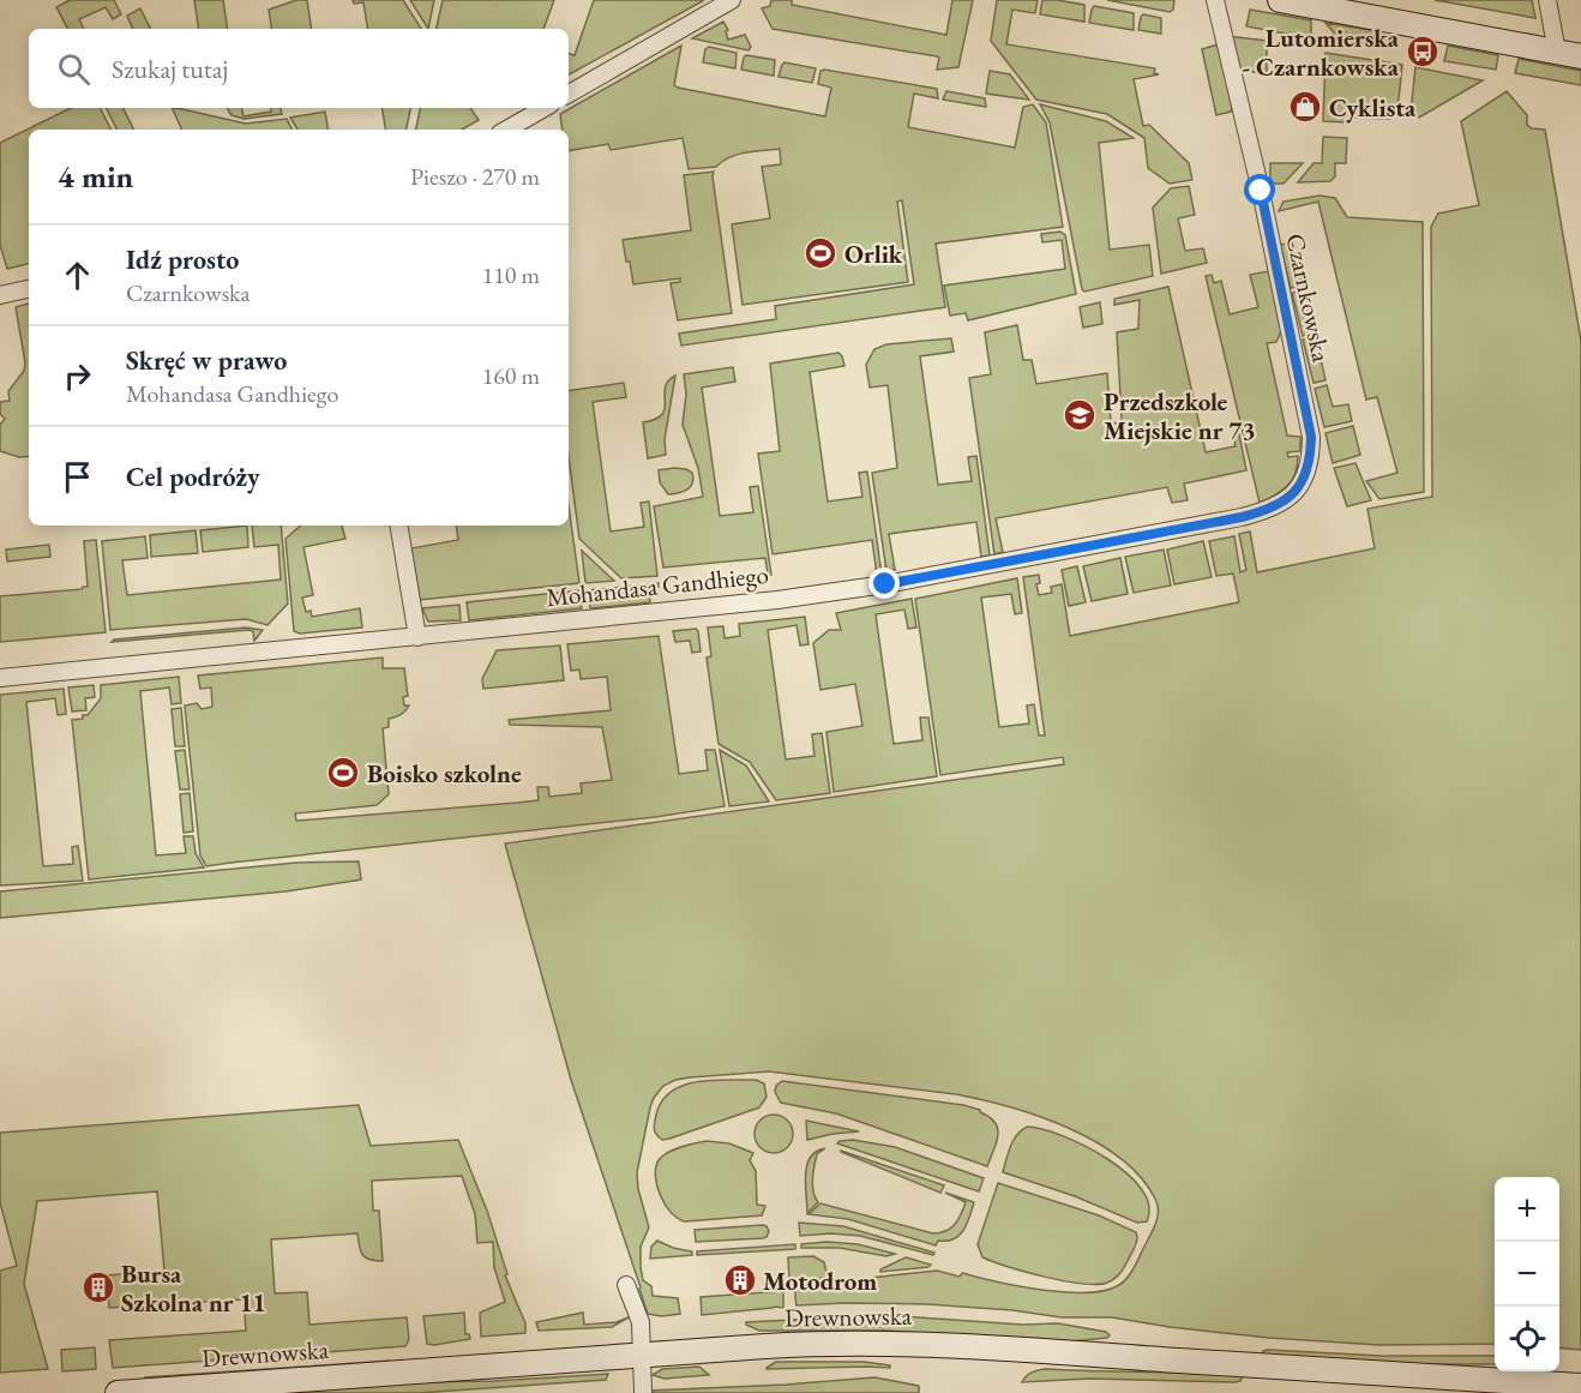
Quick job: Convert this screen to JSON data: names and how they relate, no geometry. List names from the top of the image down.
{
  "streets": {
    "main road": ["Drewnowska"],
    "street": ["Czarnkowska", "Mohandasa Gandhiego"]
  },
  "crossings": [
    ["Czarnkowska", "Mohandasa Gandhiego"]
  ],
  "places": {
    "bus stop": ["Lutomierska - Czarnkowska"],
    "shop": ["Cyklista"],
    "sports": ["Orlik", "Boisko szkolne"],
    "school or university": ["Przedszkole Miejskie nr 73"],
    "building": ["Motodrom", "Bursa Szkolna nr 11"]
  },
  "page": {
    "search": "Szukaj tutaj",
    "heading": ["4 min", "Pieszo · 270 m"],
    "list": [
      ["Idź prosto", "Czarnkowska", "110 m"],
      ["Skręć w prawo", "Mohandasa Gandhiego", "160 m"],
      "Cel podróży"
    ],
    "map_buttons": ["+", "−"]
  }
}
